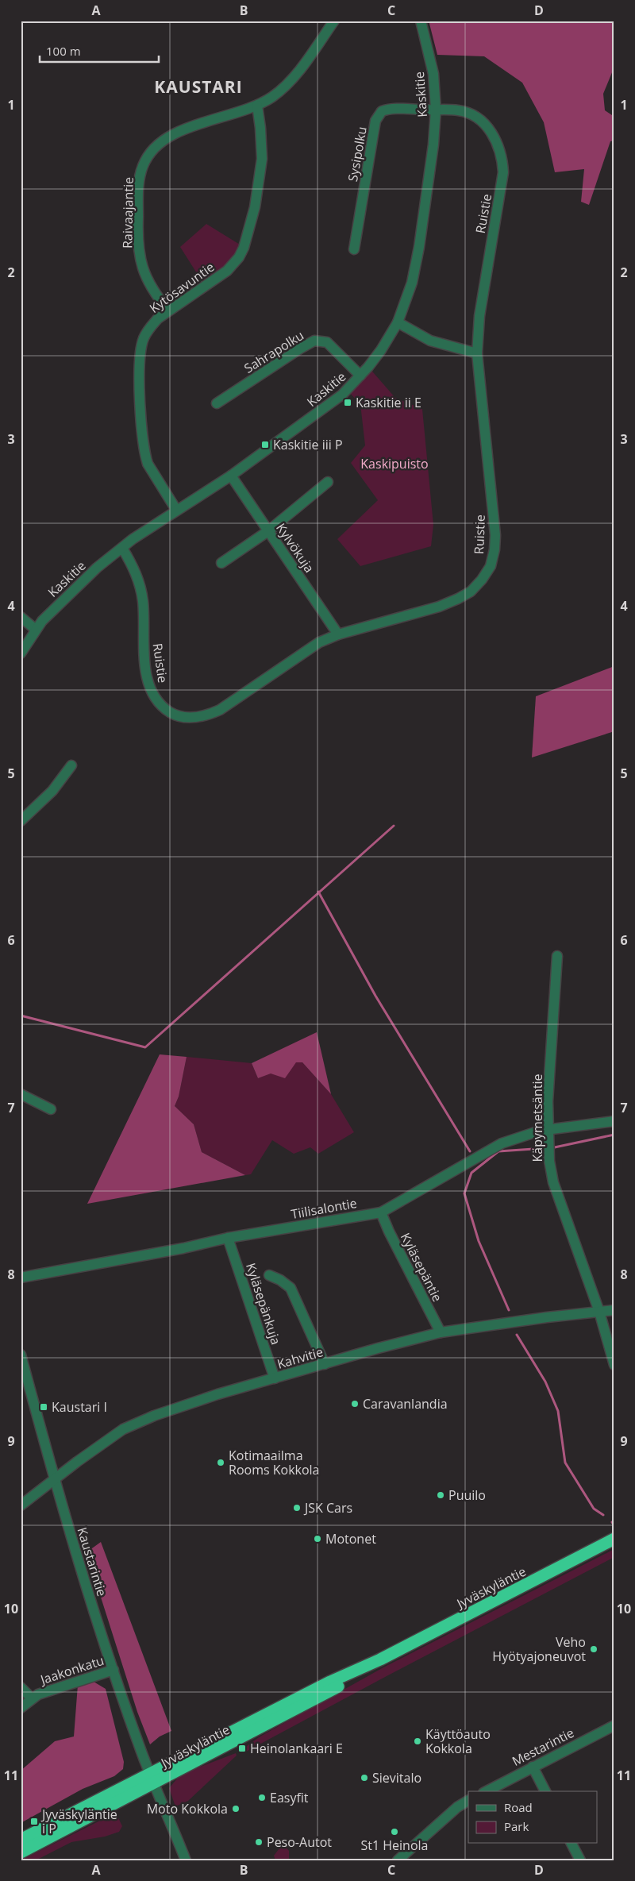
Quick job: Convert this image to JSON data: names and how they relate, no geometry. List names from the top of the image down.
{
  "streets": {
    "highway": ["Jyväskyläntie"],
    "street": [
      "Kaskitie",
      "Sysipolku",
      "Raivaajantie",
      "Ruistie",
      "Kytösavuntie",
      "Sahrapolku",
      "Kylvökuja",
      "Käpymetsäntie",
      "Tiilisalontie",
      "Kyläsepäntie",
      "Kyläsepänkuja",
      "Kahvitie",
      "Kaustarintie",
      "Jaakonkatu",
      "Mestarintie"
    ]
  },
  "crossings": [
    ["Kaskitie", "Sysipolku"],
    ["Kaskitie", "Ruistie"],
    ["Kaskitie", "Kytösavuntie"],
    ["Kaskitie", "Sahrapolku"],
    ["Kaskitie", "Kylvökuja"],
    ["Sysipolku", "Ruistie"],
    ["Raivaajantie", "Kytösavuntie"],
    ["Ruistie", "Kylvökuja"],
    ["Käpymetsäntie", "Tiilisalontie"],
    ["Käpymetsäntie", "Kahvitie"],
    ["Tiilisalontie", "Kyläsepäntie"],
    ["Tiilisalontie", "Kyläsepänkuja"],
    ["Kyläsepäntie", "Kahvitie"],
    ["Kyläsepänkuja", "Kahvitie"],
    ["Kahvitie", "Kaustarintie"],
    ["Kaustarintie", "Jyväskyläntie"],
    ["Kaustarintie", "Jaakonkatu"]
  ],
  "districts": ["KAUSTARI"],
  "parks": ["Kaskipuisto"],
  "places": {
    "transit": [
      "Kaskitie ii E",
      "Kaskitie iii P",
      "Kaustari I",
      "Heinolankaari E",
      "Jyväskyläntie i P"
    ],
    "other": [
      "Caravanlandia",
      "Kotimaailma Rooms Kokkola",
      "Puuilo",
      "JSK Cars",
      "Motonet",
      "Veho Hyötyajoneuvot",
      "Käyttöauto Kokkola",
      "Sievitalo",
      "Easyfit",
      "Moto Kokkola",
      "St1 Heinola",
      "Peso-Autot"
    ]
  },
  "legend": ["Road", "Park"],
  "scale_bar": "100 m",
  "grid": {
    "columns": [
      "A",
      "B",
      "C",
      "D"
    ],
    "rows": [
      "1",
      "2",
      "3",
      "4",
      "5",
      "6",
      "7",
      "8",
      "9",
      "10",
      "11"
    ]
  }
}
